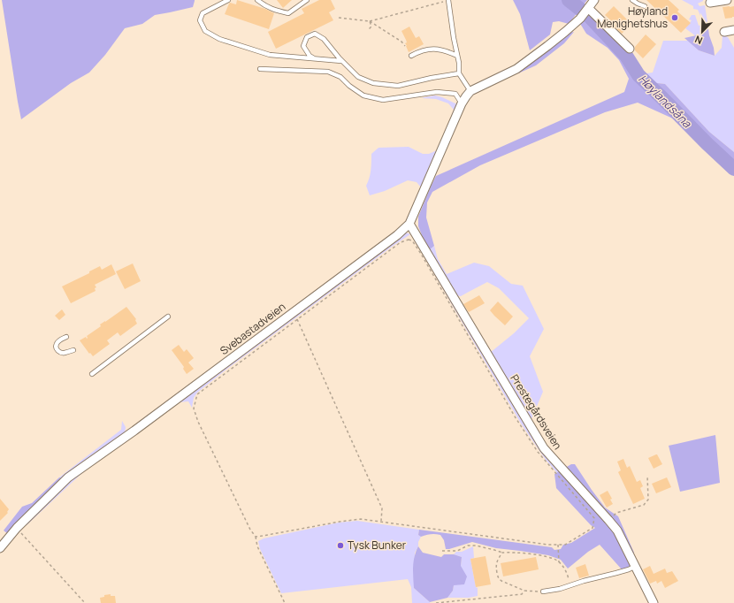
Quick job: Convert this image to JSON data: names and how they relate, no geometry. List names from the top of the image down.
{
  "streets": {
    "street": ["Svebastadveien", "Prestegårdsveien"]
  },
  "crossings": [
    ["Svebastadveien", "Prestegårdsveien"]
  ],
  "water": ["Høylandsåna"],
  "places": ["Høyland Menighetshus", "Tysk Bunker"],
  "north": "bottom left"
}
